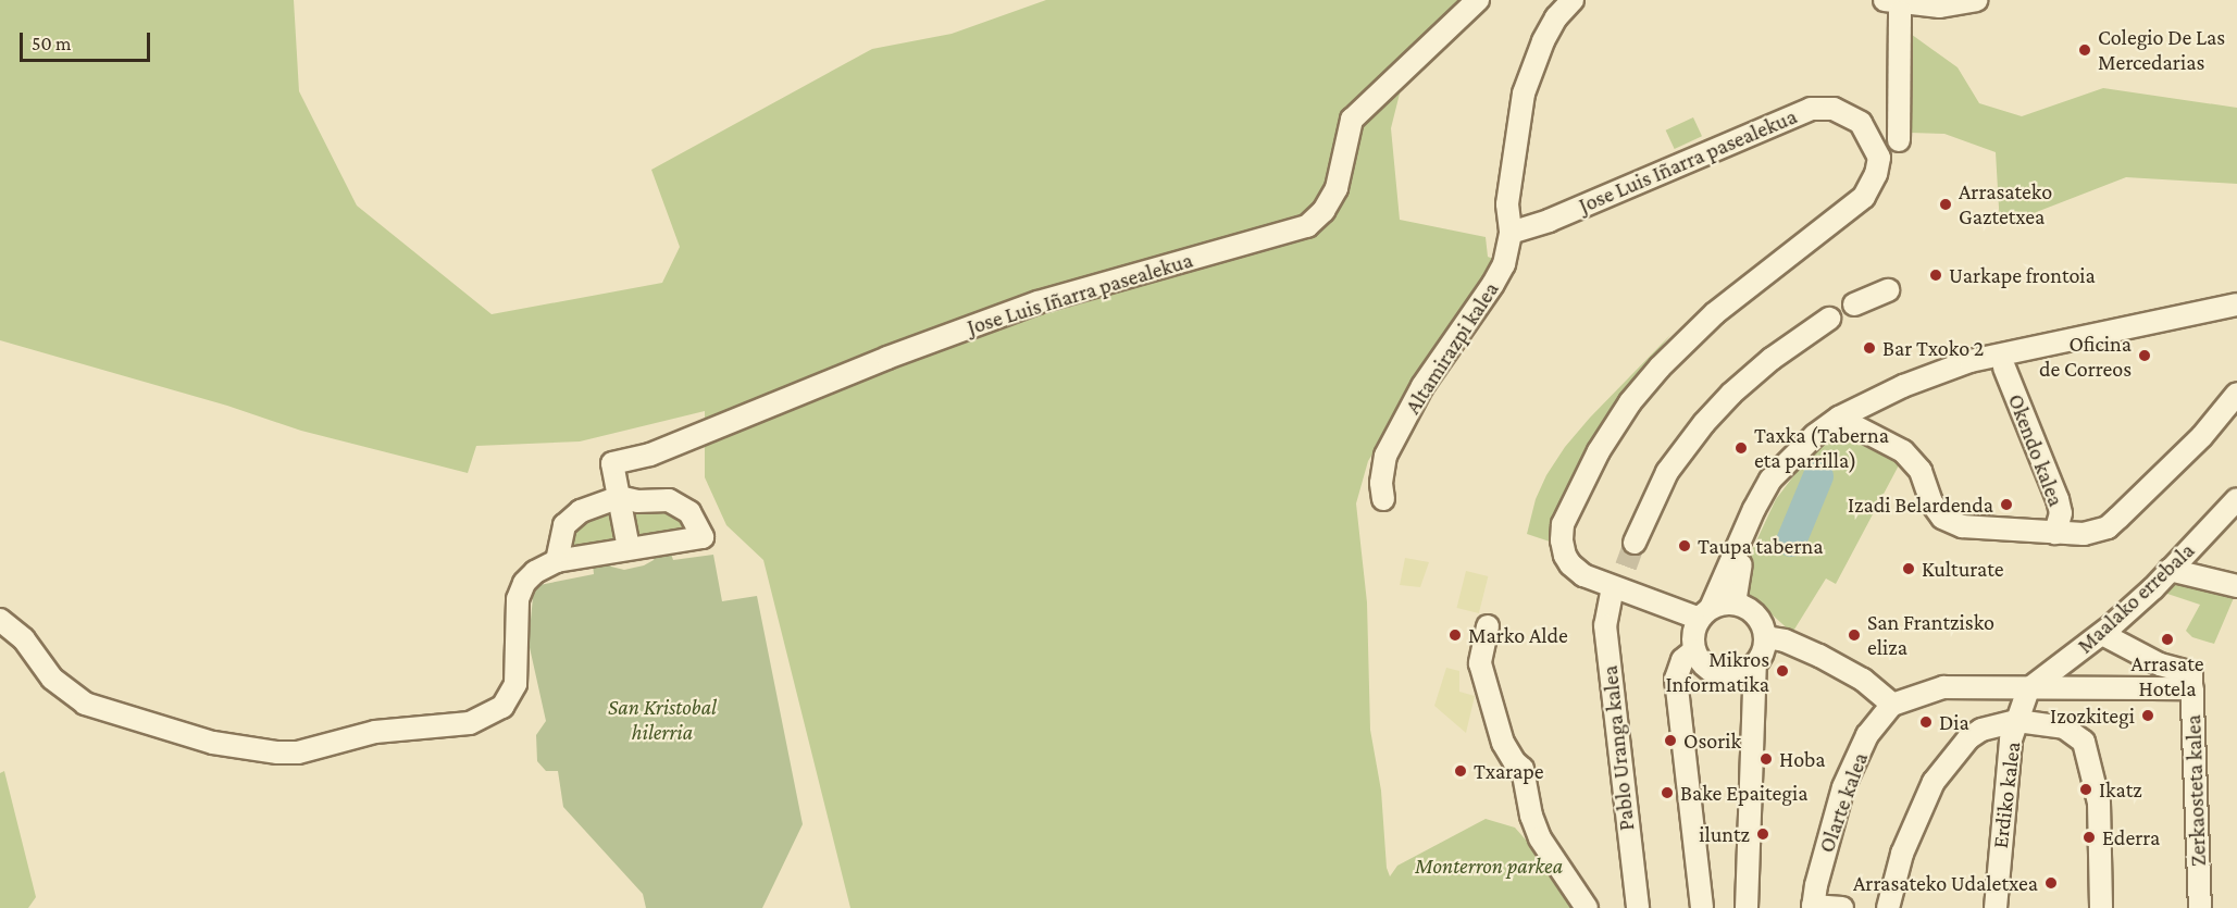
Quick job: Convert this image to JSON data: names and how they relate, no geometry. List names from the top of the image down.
{
  "streets": {
    "street": [
      "Jose Luis Iñarra pasealekua",
      "Altamirazpi kalea",
      "Okendo kalea",
      "Maalako errebala",
      "Pablo Uranga kalea",
      "Zerkaosteta kalea",
      "Erdiko kalea",
      "Olarte kalea"
    ]
  },
  "crossings": [
    ["Jose Luis Iñarra pasealekua", "Altamirazpi kalea"],
    ["Jose Luis Iñarra pasealekua", "Pablo Uranga kalea"],
    ["Maalako errebala", "Erdiko kalea"]
  ],
  "parks": ["San Kristobal hilerria", "Monterron parkea"],
  "places": [
    "Colegio De Las Mercedarias",
    "Arrasateko Gaztetxea",
    "Uarkape frontoia",
    "Bar Txoko 2",
    "Oficina de Correos",
    "Taxka (Taberna eta parrilla)",
    "Izadi Belardenda",
    "Taupa taberna",
    "Kulturate",
    "Marko Alde",
    "San Frantzisko eliza",
    "Arrasate Hotela",
    "Mikros Informatika",
    "Izozkitegi",
    "Dia",
    "Osorik",
    "Hoba",
    "Txarape",
    "Ikatz",
    "Bake Epaitegia",
    "iluntz",
    "Ederra",
    "Arrasateko Udaletxea"
  ],
  "scale_bar": "50 m"
}
